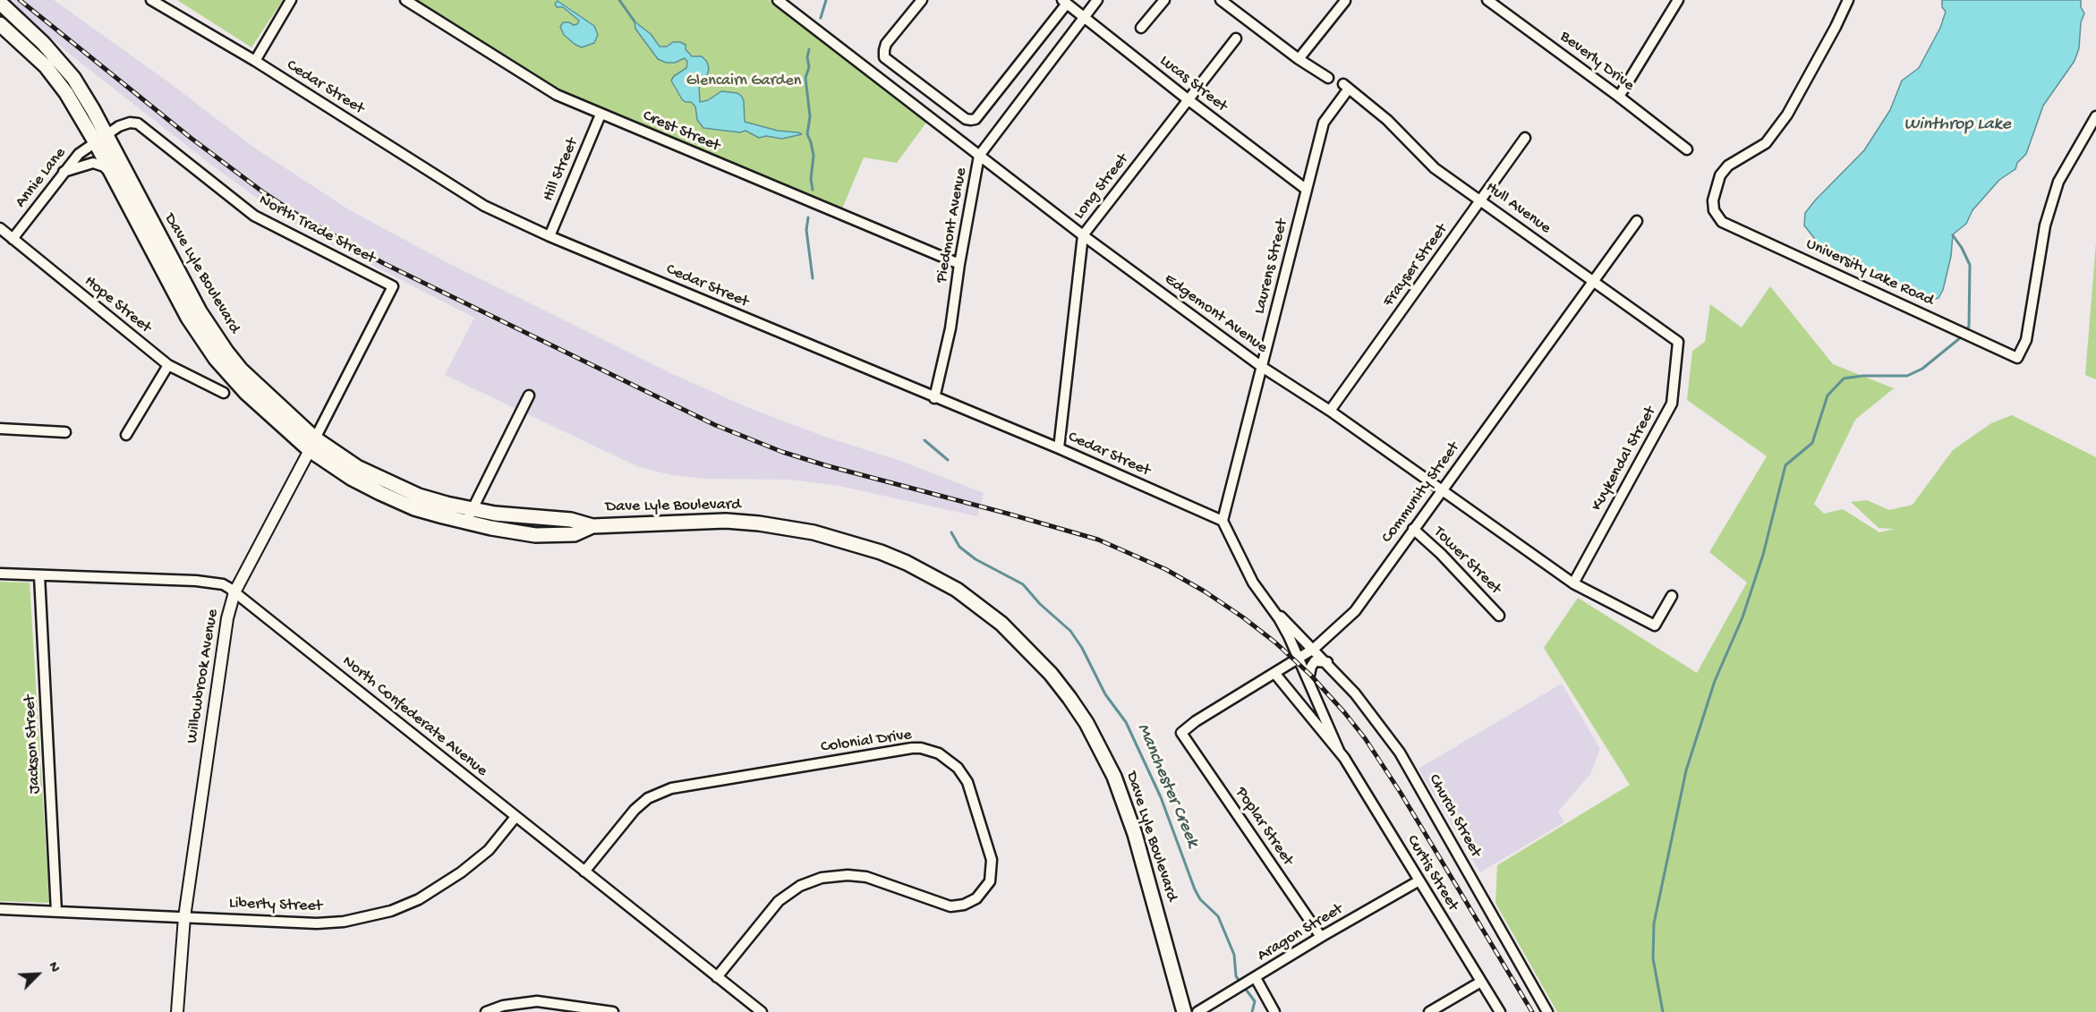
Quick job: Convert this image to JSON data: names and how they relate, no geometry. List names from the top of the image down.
{
  "streets": {
    "main road": ["Dave Lyle Boulevard"],
    "street": [
      "Beverly Drive",
      "Lucas Street",
      "Cedar Street",
      "Crest Street",
      "Hill Street",
      "Annie Lane",
      "Long Street",
      "Hull Avenue",
      "Piedmont Avenue",
      "North Trade Street",
      "Frayser Street",
      "Laurens Street",
      "University Lake Road",
      "Hope Street",
      "Edgemont Avenue",
      "Kuykendal Street",
      "Community Street",
      "Tower Street",
      "Willowbrook Avenue",
      "North Confederate Avenue",
      "Colonial Drive",
      "Jackson Street",
      "Church Street",
      "Poplar Street",
      "Curtis Street",
      "Liberty Street",
      "Aragon Street"
    ]
  },
  "crossings": [
    ["Lucas Street", "Long Street"],
    ["Lucas Street", "Piedmont Avenue"],
    ["Lucas Street", "Laurens Street"],
    ["Cedar Street", "Hill Street"],
    ["Cedar Street", "Long Street"],
    ["Cedar Street", "Piedmont Avenue"],
    ["Cedar Street", "Laurens Street"],
    ["Cedar Street", "Curtis Street"],
    ["Crest Street", "Hill Street"],
    ["Crest Street", "Piedmont Avenue"],
    ["Annie Lane", "North Trade Street"],
    ["Annie Lane", "Dave Lyle Boulevard"],
    ["Annie Lane", "Hope Street"],
    ["Long Street", "Edgemont Avenue"],
    ["Hull Avenue", "Frayser Street"],
    ["Hull Avenue", "Laurens Street"],
    ["Hull Avenue", "Kuykendal Street"],
    ["Hull Avenue", "Community Street"],
    ["Piedmont Avenue", "Edgemont Avenue"],
    ["North Trade Street", "Willowbrook Avenue"],
    ["Frayser Street", "Edgemont Avenue"],
    ["Laurens Street", "Edgemont Avenue"],
    ["Laurens Street", "Curtis Street"],
    ["Dave Lyle Boulevard", "Willowbrook Avenue"],
    ["Edgemont Avenue", "Kuykendal Street"],
    ["Edgemont Avenue", "Community Street"],
    ["Community Street", "Tower Street"],
    ["Community Street", "Church Street"],
    ["Community Street", "Poplar Street"],
    ["Community Street", "Curtis Street"],
    ["Willowbrook Avenue", "North Confederate Avenue"],
    ["Willowbrook Avenue", "Liberty Street"],
    ["North Confederate Avenue", "Colonial Drive"],
    ["North Confederate Avenue", "Jackson Street"],
    ["North Confederate Avenue", "Liberty Street"],
    ["Jackson Street", "Liberty Street"],
    ["Church Street", "Curtis Street"],
    ["Poplar Street", "Aragon Street"],
    ["Curtis Street", "Aragon Street"]
  ],
  "water": ["Winthrop Lake", "Manchester Creek"],
  "parks": ["Glencairn Garden"],
  "north": "top right"
}
